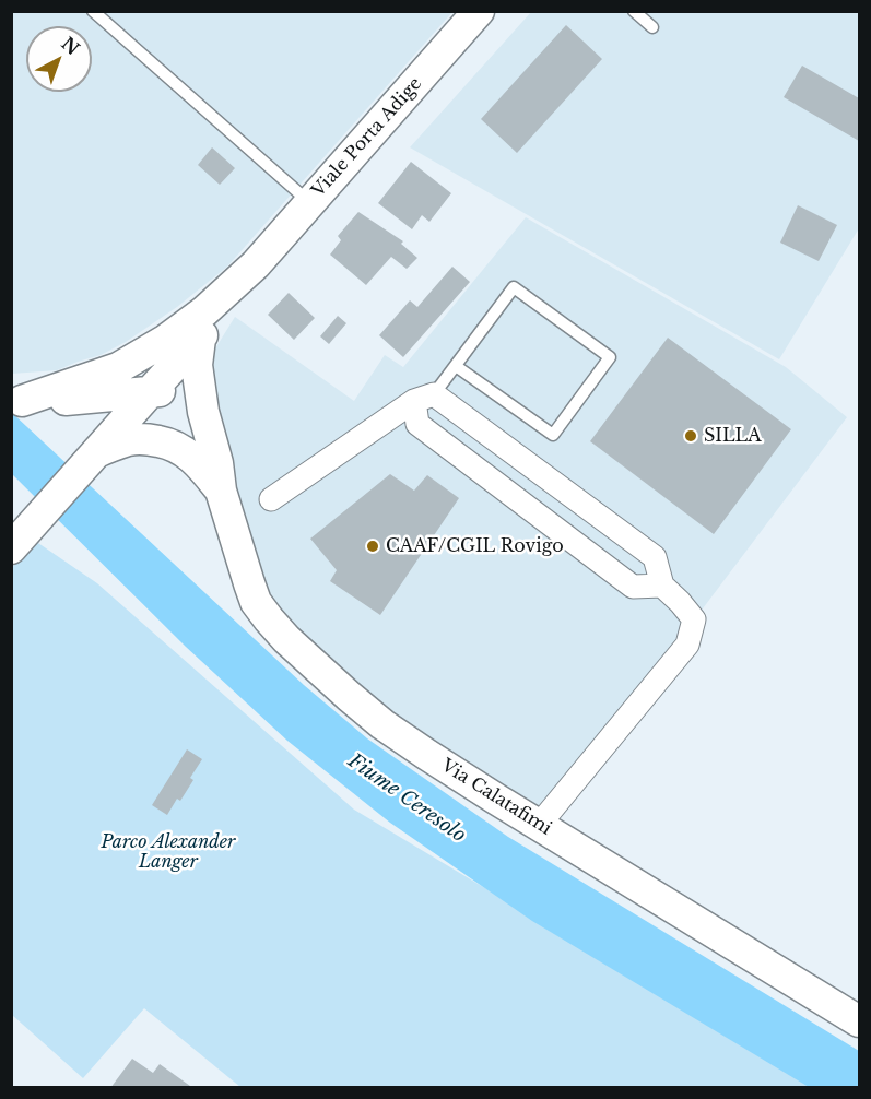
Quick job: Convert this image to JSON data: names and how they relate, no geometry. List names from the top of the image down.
{
  "streets": {
    "main road": ["Viale Porta Adige", "Via Calatafimi"]
  },
  "crossings": [
    ["Viale Porta Adige", "Via Calatafimi"]
  ],
  "water": ["Fiume Ceresolo"],
  "parks": ["Parco Alexander Langer"],
  "places": ["SILLA", "CAAF/CGIL Rovigo"],
  "north": "top right"
}
